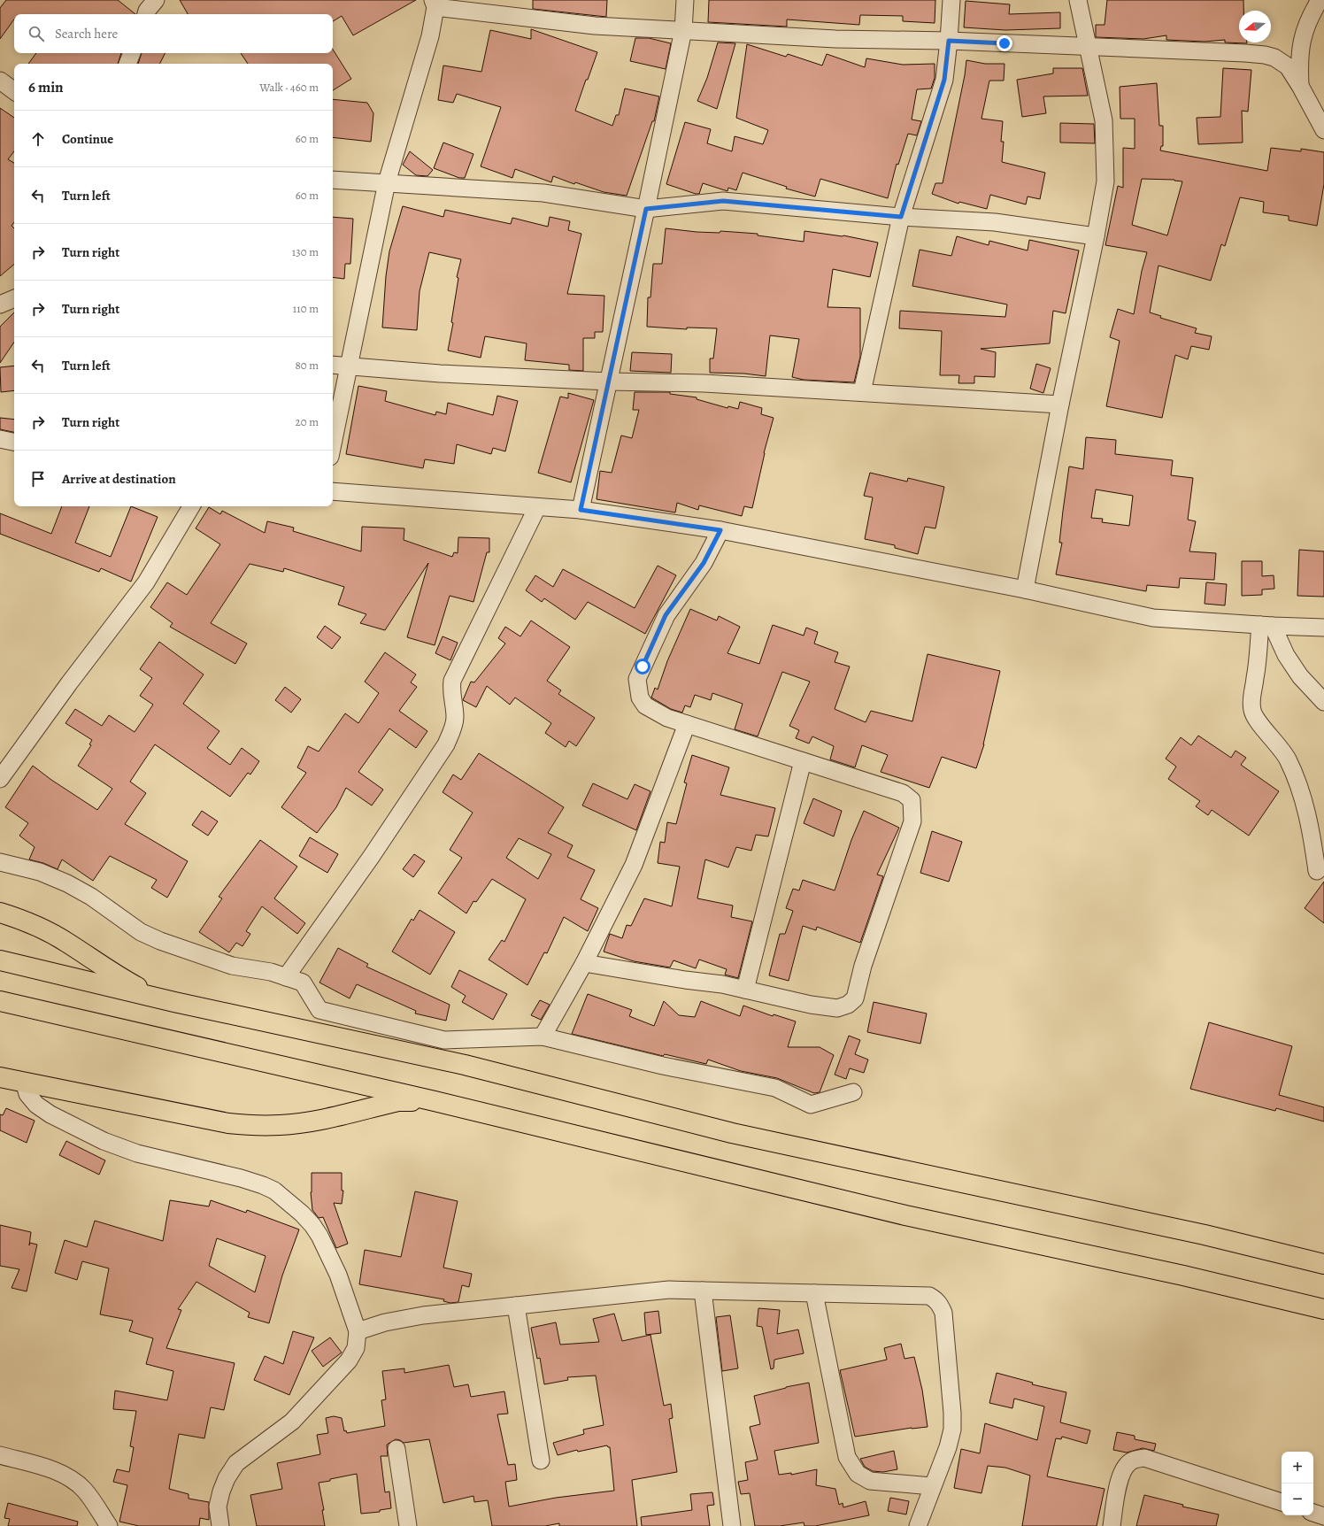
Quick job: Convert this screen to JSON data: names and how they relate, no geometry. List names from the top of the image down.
{
  "north": "left",
  "page": {
    "search": "Search here",
    "heading": ["6 min", "Walk · 460 m"],
    "list": [
      ["Continue", "60 m"],
      ["Turn left", "60 m"],
      ["Turn right", "130 m"],
      ["Turn right", "110 m"],
      ["Turn left", "80 m"],
      ["Turn right", "20 m"],
      "Arrive at destination"
    ],
    "map_buttons": ["+", "−"]
  }
}
